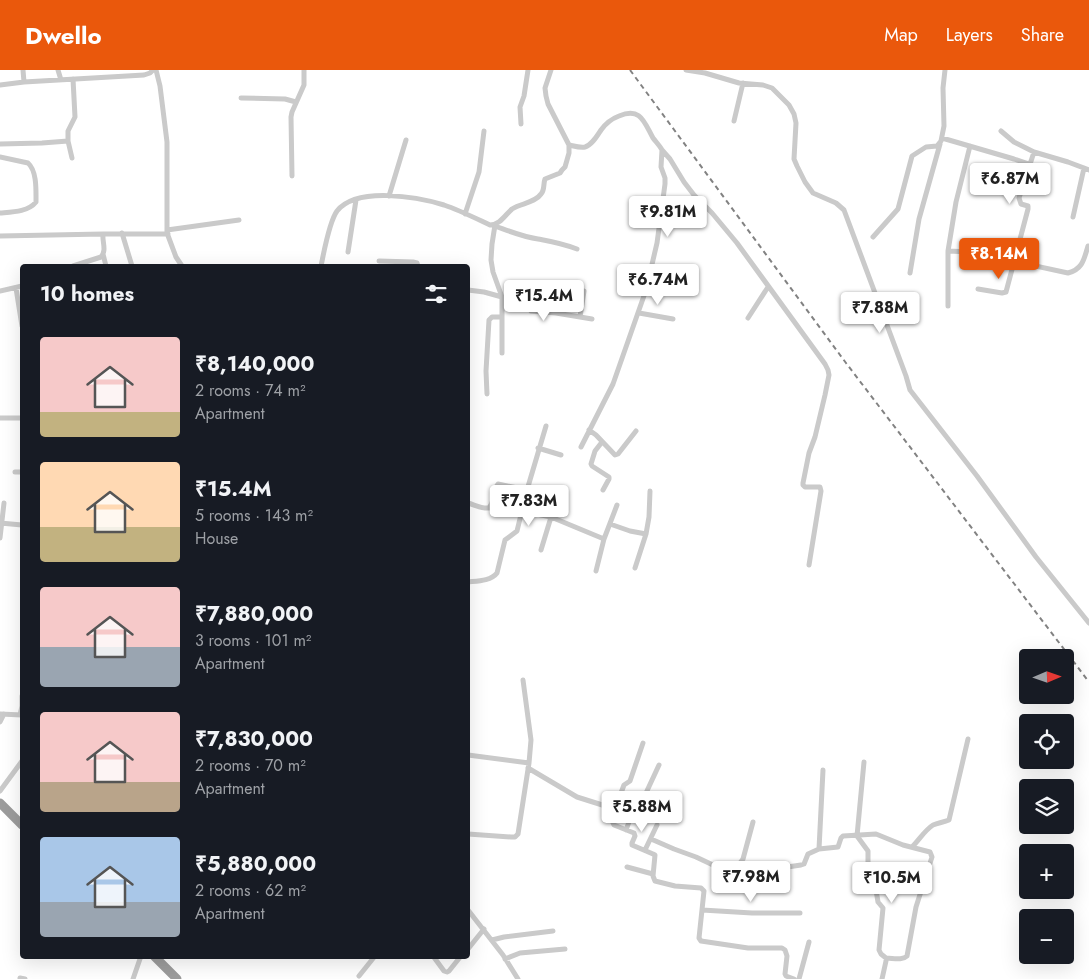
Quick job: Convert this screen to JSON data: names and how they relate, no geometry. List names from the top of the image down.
{
  "north": "right",
  "page": {
    "header": "Dwello",
    "nav": ["Map", "Layers", "Share"],
    "price": [
      "₹6.87M",
      "₹9.81M",
      "₹8.14M",
      "₹6.74M",
      "₹15.4M",
      "₹7.88M",
      "₹7.83M",
      "₹5.88M",
      "₹7.98M",
      "₹10.5M"
    ],
    "heading": "10 homes",
    "list": [
      {
        "name": "₹8,140,000",
        "note": "2 rooms · 74 m² · Apartment"
      },
      {
        "name": "₹15.4M",
        "note": "5 rooms · 143 m² · House"
      },
      {
        "name": "₹7,880,000",
        "note": "3 rooms · 101 m² · Apartment"
      },
      {
        "name": "₹7,830,000",
        "note": "2 rooms · 70 m² · Apartment"
      },
      {
        "name": "₹5,880,000",
        "note": "2 rooms · 62 m² · Apartment"
      }
    ],
    "map_buttons": ["+", "−"]
  }
}
